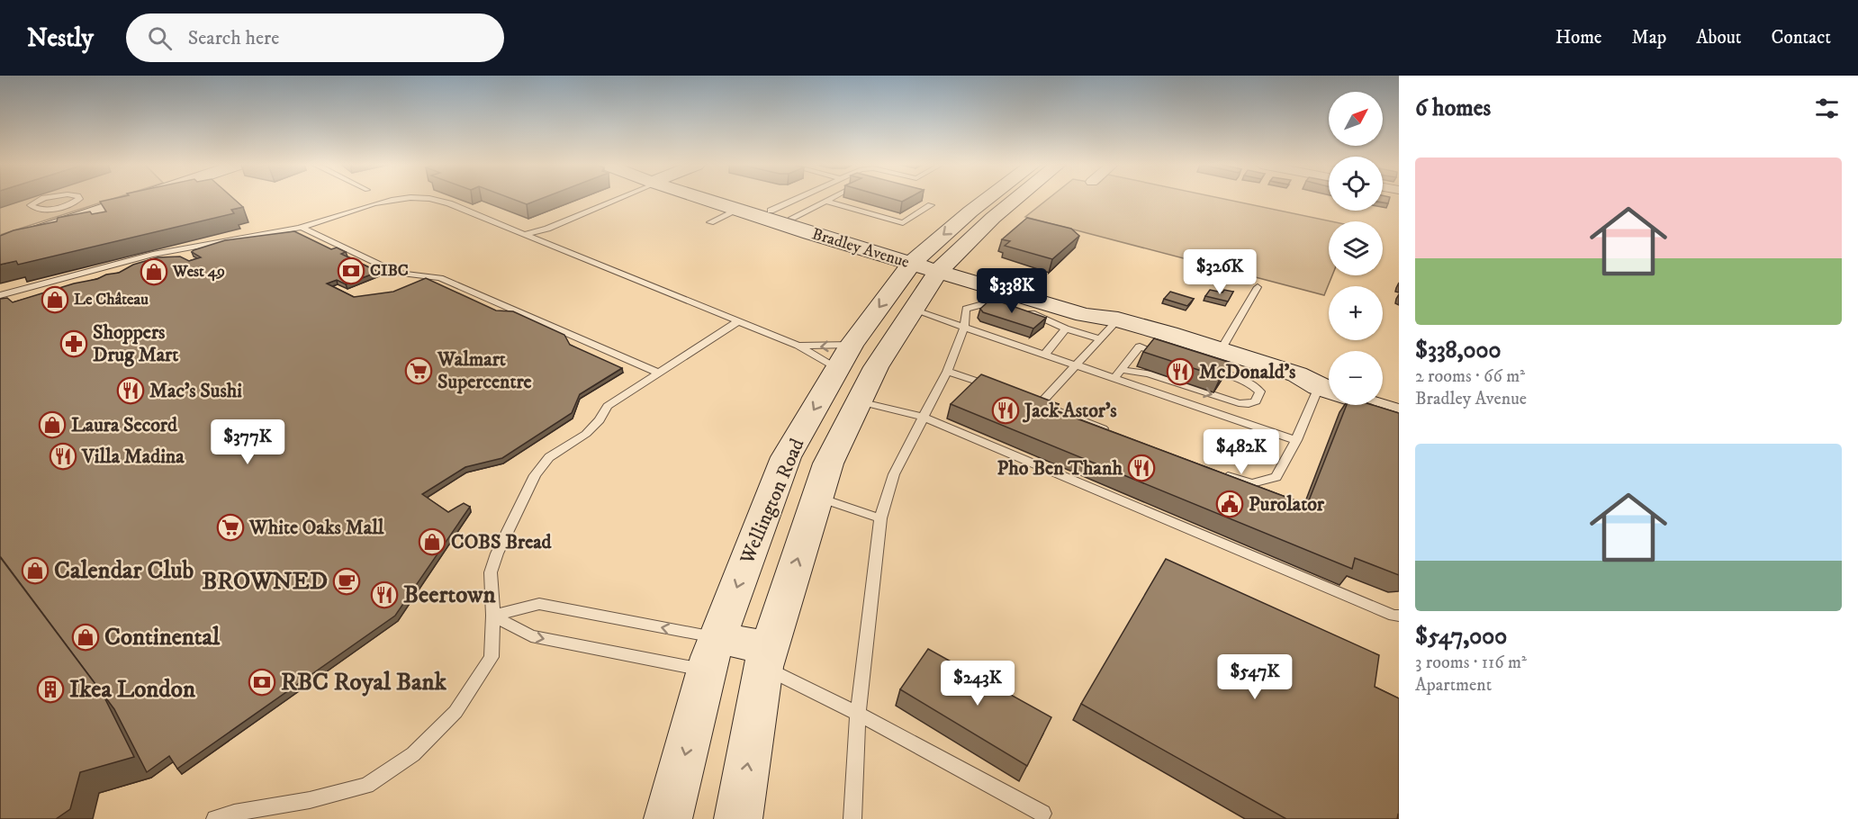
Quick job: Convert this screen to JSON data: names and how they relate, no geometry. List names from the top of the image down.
{
  "streets": {
    "main road": ["Bradley Avenue", "Wellington Road"]
  },
  "crossings": [
    ["Bradley Avenue", "Wellington Road"]
  ],
  "places": {
    "bank": ["CIBC", "RBC Royal Bank"],
    "shop": [
      "West 49",
      "Le Château",
      "Laura Secord",
      "COBS Bread",
      "Calendar Club",
      "Continental"
    ],
    "pharmacy": ["Shoppers Drug Mart"],
    "supermarket": ["Walmart Supercentre", "White Oaks Mall"],
    "restaurant": [
      "McDonald's",
      "Mac's Sushi",
      "Jack Astor's",
      "Villa Madina",
      "Pho Ben Thanh",
      "Beertown"
    ],
    "public building": ["Purolator"],
    "cafe": ["BROWNED"],
    "building": ["Ikea London"]
  },
  "north": "top right",
  "page": {
    "header": "Nestly",
    "search": "Search here",
    "nav": [
      "Home",
      "Map",
      "About",
      "Contact"
    ],
    "heading": "6 homes",
    "map_buttons": ["+", "−"],
    "list": [
      {
        "name": "$338,000",
        "note": "2 rooms · 66 m² · Bradley Avenue"
      },
      {
        "name": "$547,000",
        "note": "3 rooms · 116 m² · Apartment"
      }
    ],
    "price": [
      "$326K",
      "$338K",
      "$377K",
      "$482K",
      "$547K",
      "$243K"
    ]
  }
}
